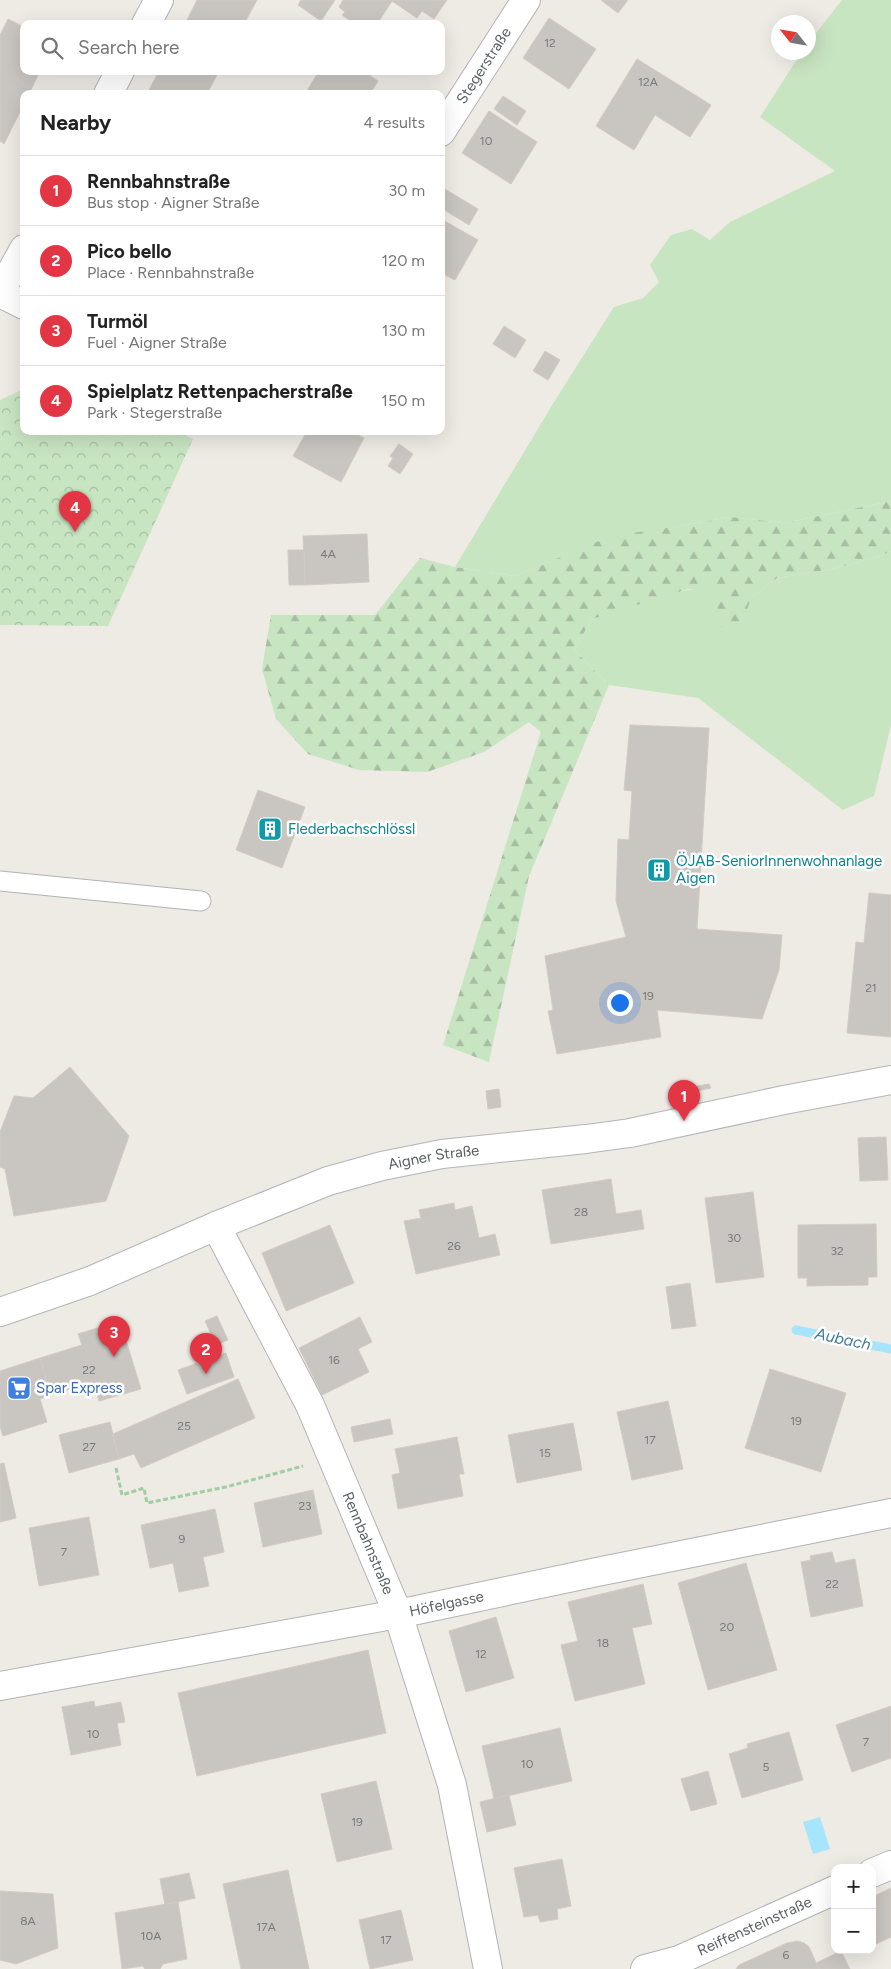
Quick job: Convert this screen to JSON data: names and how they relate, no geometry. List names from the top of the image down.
{
  "streets": {
    "street": [
      "Stegerstraße",
      "Aigner Straße",
      "Rennbahnstraße",
      "Höfelgasse",
      "Reiffensteinstraße"
    ]
  },
  "crossings": [
    ["Aigner Straße", "Rennbahnstraße"],
    ["Rennbahnstraße", "Höfelgasse"]
  ],
  "water": ["Aubach"],
  "places": {
    "building": ["Flederbachschlössl", "ÖJAB-SeniorInnenwohnanlage Aigen"],
    "supermarket": ["Spar Express"]
  },
  "house_numbers": [
    "12",
    "12A",
    "10",
    "4A",
    "21",
    "19",
    "28",
    "30",
    "26",
    "32",
    "16",
    "22",
    "19",
    "25",
    "17",
    "27",
    "15",
    "23",
    "9",
    "7",
    "22",
    "20",
    "18",
    "12",
    "10",
    "7",
    "10",
    "5",
    "19",
    "8A",
    "17A",
    "10A",
    "17",
    "6"
  ],
  "north": "top left",
  "page": {
    "search": "Search here",
    "heading": ["Nearby", "4 results"],
    "list": [
      {
        "mark": "1",
        "name": "Rennbahnstraße",
        "note": "Bus stop · Aigner Straße",
        "value": "30 m"
      },
      {
        "mark": "2",
        "name": "Pico bello",
        "note": "Place · Rennbahnstraße",
        "value": "120 m"
      },
      {
        "mark": "3",
        "name": "Turmöl",
        "note": "Fuel · Aigner Straße",
        "value": "130 m"
      },
      {
        "mark": "4",
        "name": "Spielplatz Rettenpacherstraße",
        "note": "Park · Stegerstraße",
        "value": "150 m"
      }
    ],
    "pins": [
      "4",
      "1",
      "3",
      "2"
    ],
    "map_buttons": ["+", "−"]
  }
}
